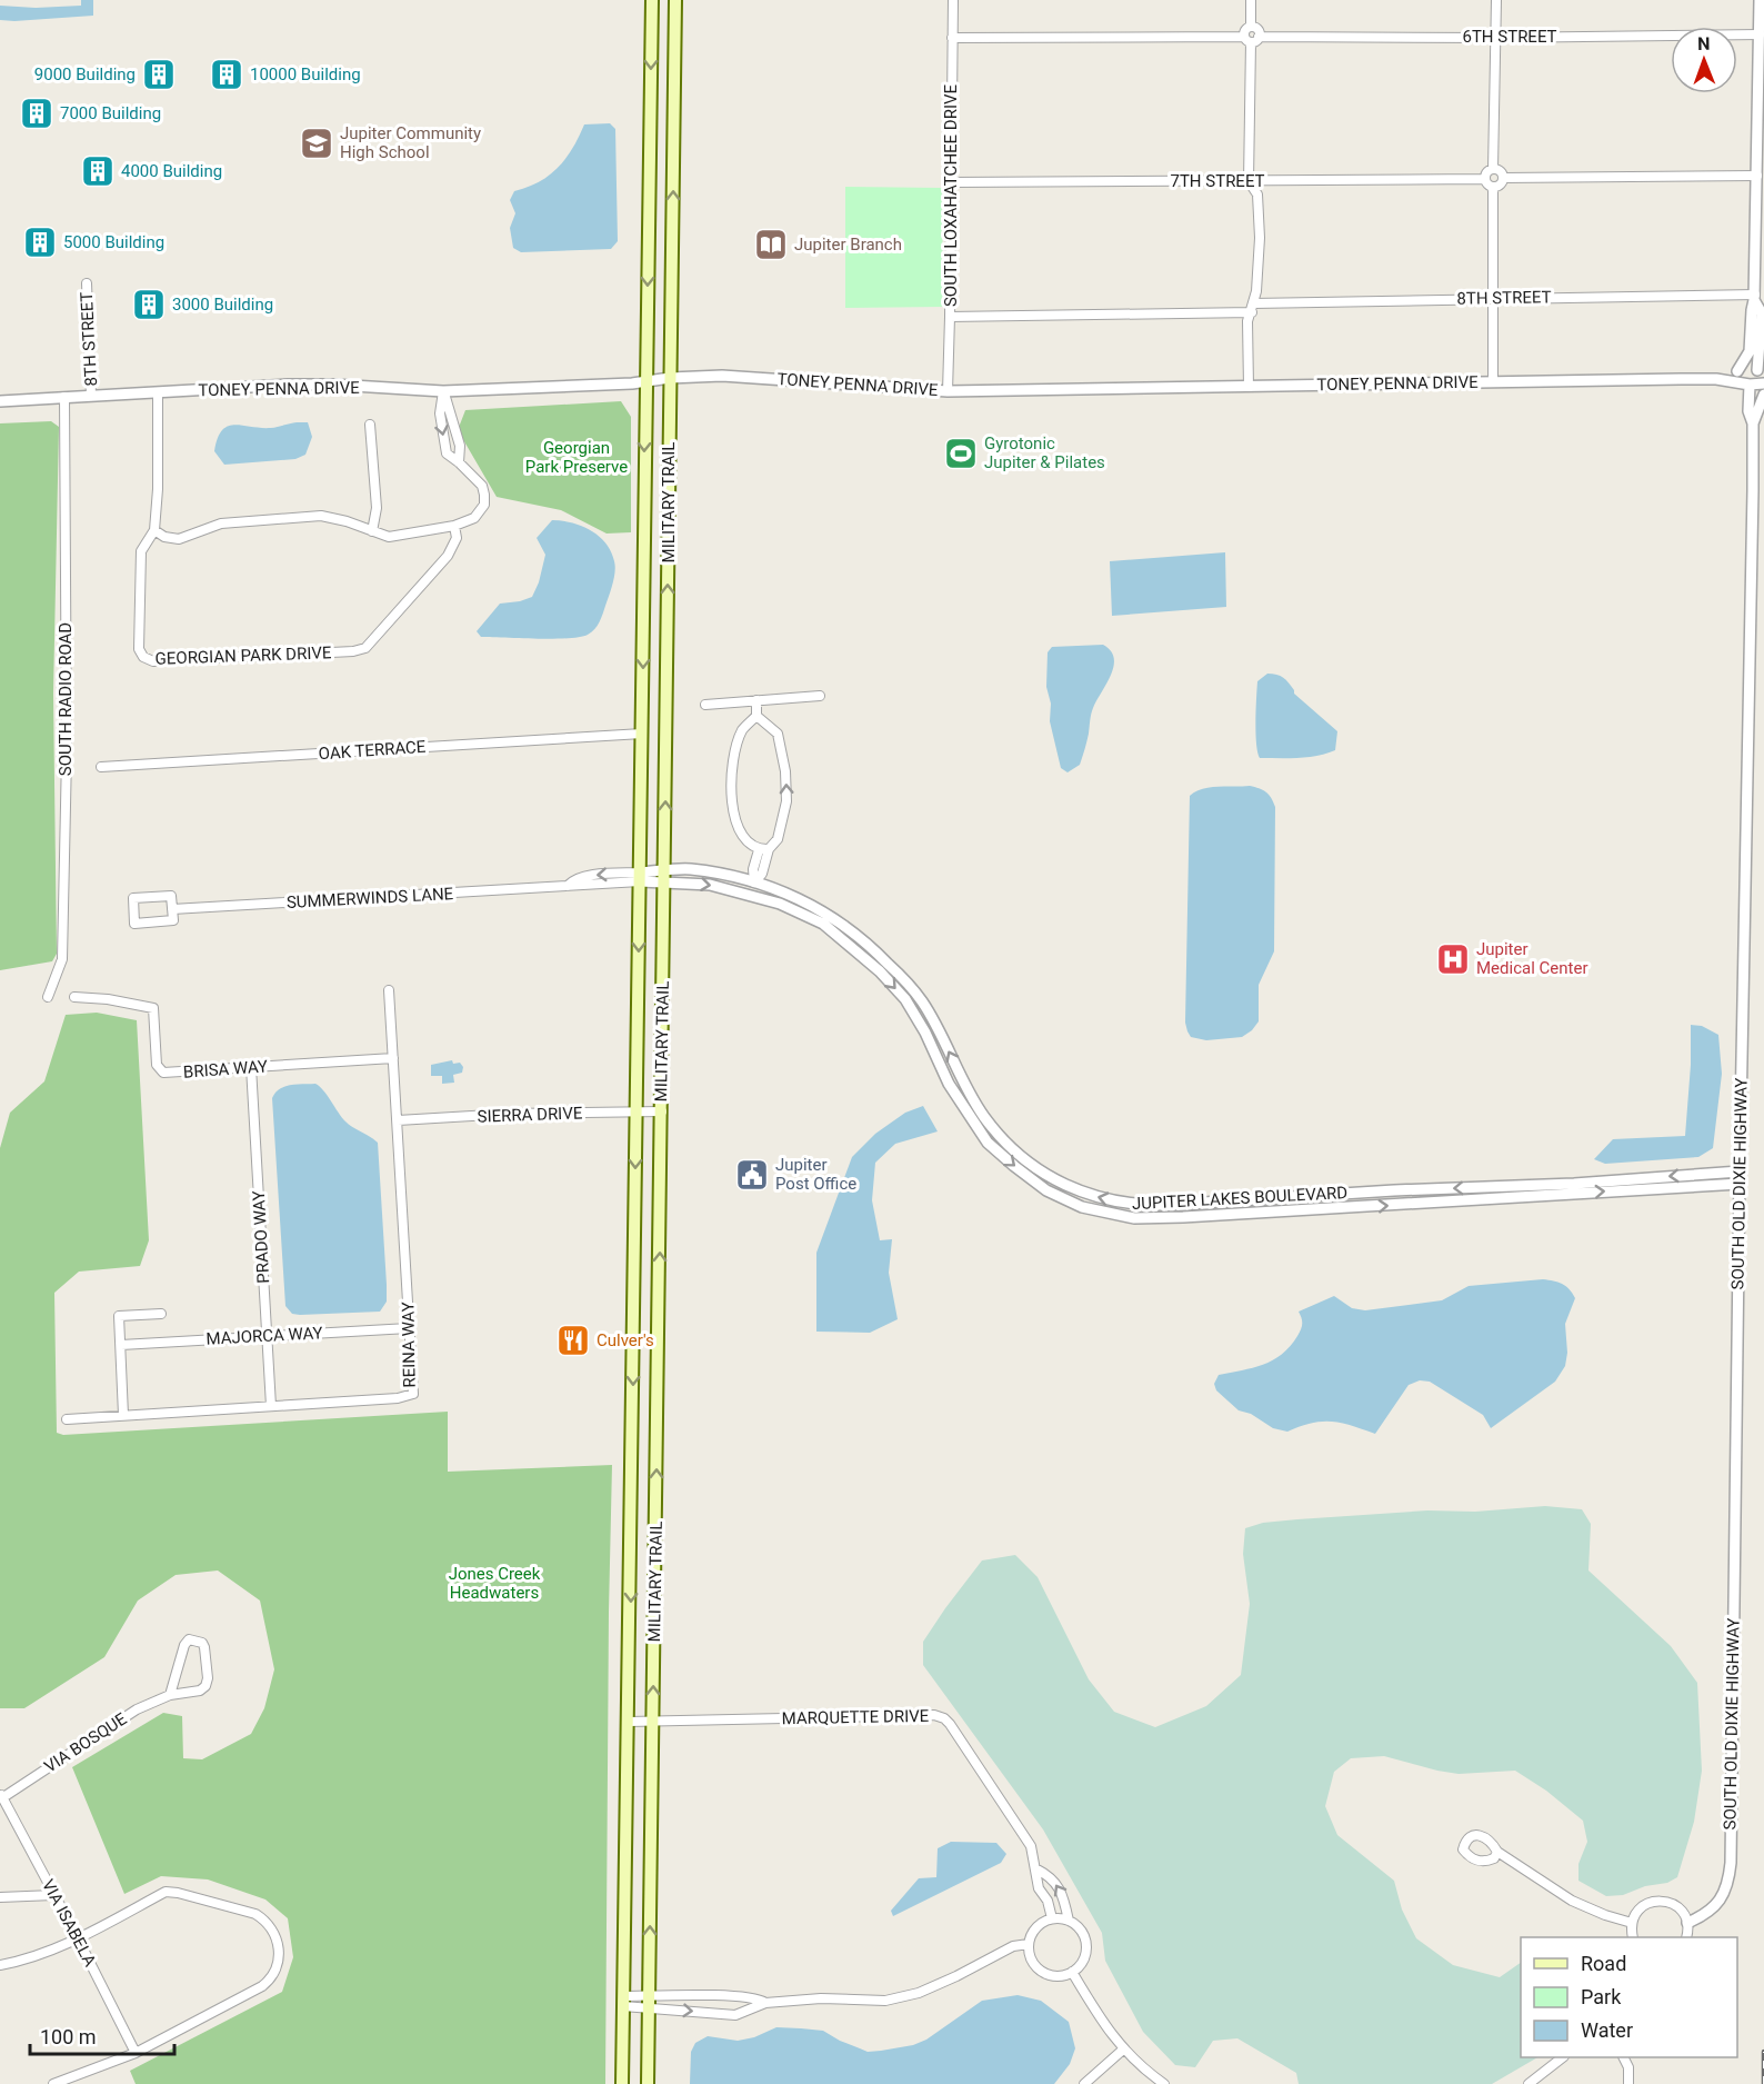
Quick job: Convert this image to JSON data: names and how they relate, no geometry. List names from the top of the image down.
{
  "streets": {
    "main road": ["MILITARY TRAIL"],
    "street": [
      "6TH STREET",
      "7TH STREET",
      "SOUTH LOXAHATCHEE DRIVE",
      "8TH STREET",
      "TONEY PENNA DRIVE",
      "GEORGIAN PARK DRIVE",
      "SOUTH RADIO ROAD",
      "OAK TERRACE",
      "SUMMERWINDS LANE",
      "BRISA WAY",
      "SIERRA DRIVE",
      "SOUTH OLD DIXIE HIGHWAY",
      "JUPITER LAKES BOULEVARD",
      "PRADO WAY",
      "MAJORCA WAY",
      "REINA WAY",
      "MARQUETTE DRIVE",
      "VIA BOSQUE",
      "VIA ISABELA"
    ]
  },
  "crossings": [
    ["7TH STREET", "SOUTH LOXAHATCHEE DRIVE"],
    ["SOUTH LOXAHATCHEE DRIVE", "8TH STREET"],
    ["SOUTH LOXAHATCHEE DRIVE", "TONEY PENNA DRIVE"],
    ["8TH STREET", "TONEY PENNA DRIVE"],
    ["TONEY PENNA DRIVE", "MILITARY TRAIL"],
    ["TONEY PENNA DRIVE", "GEORGIAN PARK DRIVE"],
    ["TONEY PENNA DRIVE", "SOUTH RADIO ROAD"],
    ["TONEY PENNA DRIVE", "SOUTH OLD DIXIE HIGHWAY"],
    ["MILITARY TRAIL", "OAK TERRACE"],
    ["MILITARY TRAIL", "SUMMERWINDS LANE"],
    ["MILITARY TRAIL", "SIERRA DRIVE"],
    ["MILITARY TRAIL", "JUPITER LAKES BOULEVARD"],
    ["MILITARY TRAIL", "MARQUETTE DRIVE"],
    ["SUMMERWINDS LANE", "JUPITER LAKES BOULEVARD"],
    ["BRISA WAY", "PRADO WAY"],
    ["BRISA WAY", "REINA WAY"],
    ["SIERRA DRIVE", "REINA WAY"],
    ["SOUTH OLD DIXIE HIGHWAY", "JUPITER LAKES BOULEVARD"],
    ["PRADO WAY", "MAJORCA WAY"],
    ["PRADO WAY", "REINA WAY"],
    ["MAJORCA WAY", "REINA WAY"],
    ["VIA BOSQUE", "VIA ISABELA"]
  ],
  "parks": ["Georgian Park Preserve", "Jones Creek Headwaters"],
  "places": {
    "building": [
      "9000 Building",
      "10000 Building",
      "7000 Building",
      "4000 Building",
      "5000 Building",
      "3000 Building"
    ],
    "school or university": ["Jupiter Community High School"],
    "library": ["Jupiter Branch"],
    "sports": ["Gyrotonic Jupiter & Pilates"],
    "hospital": ["Jupiter Medical Center"],
    "public building": ["Jupiter Post Office"],
    "restaurant": ["Culver's"]
  },
  "legend": ["Road", "Park", "Water"],
  "scale_bar": "100 m",
  "north": "top"
}
